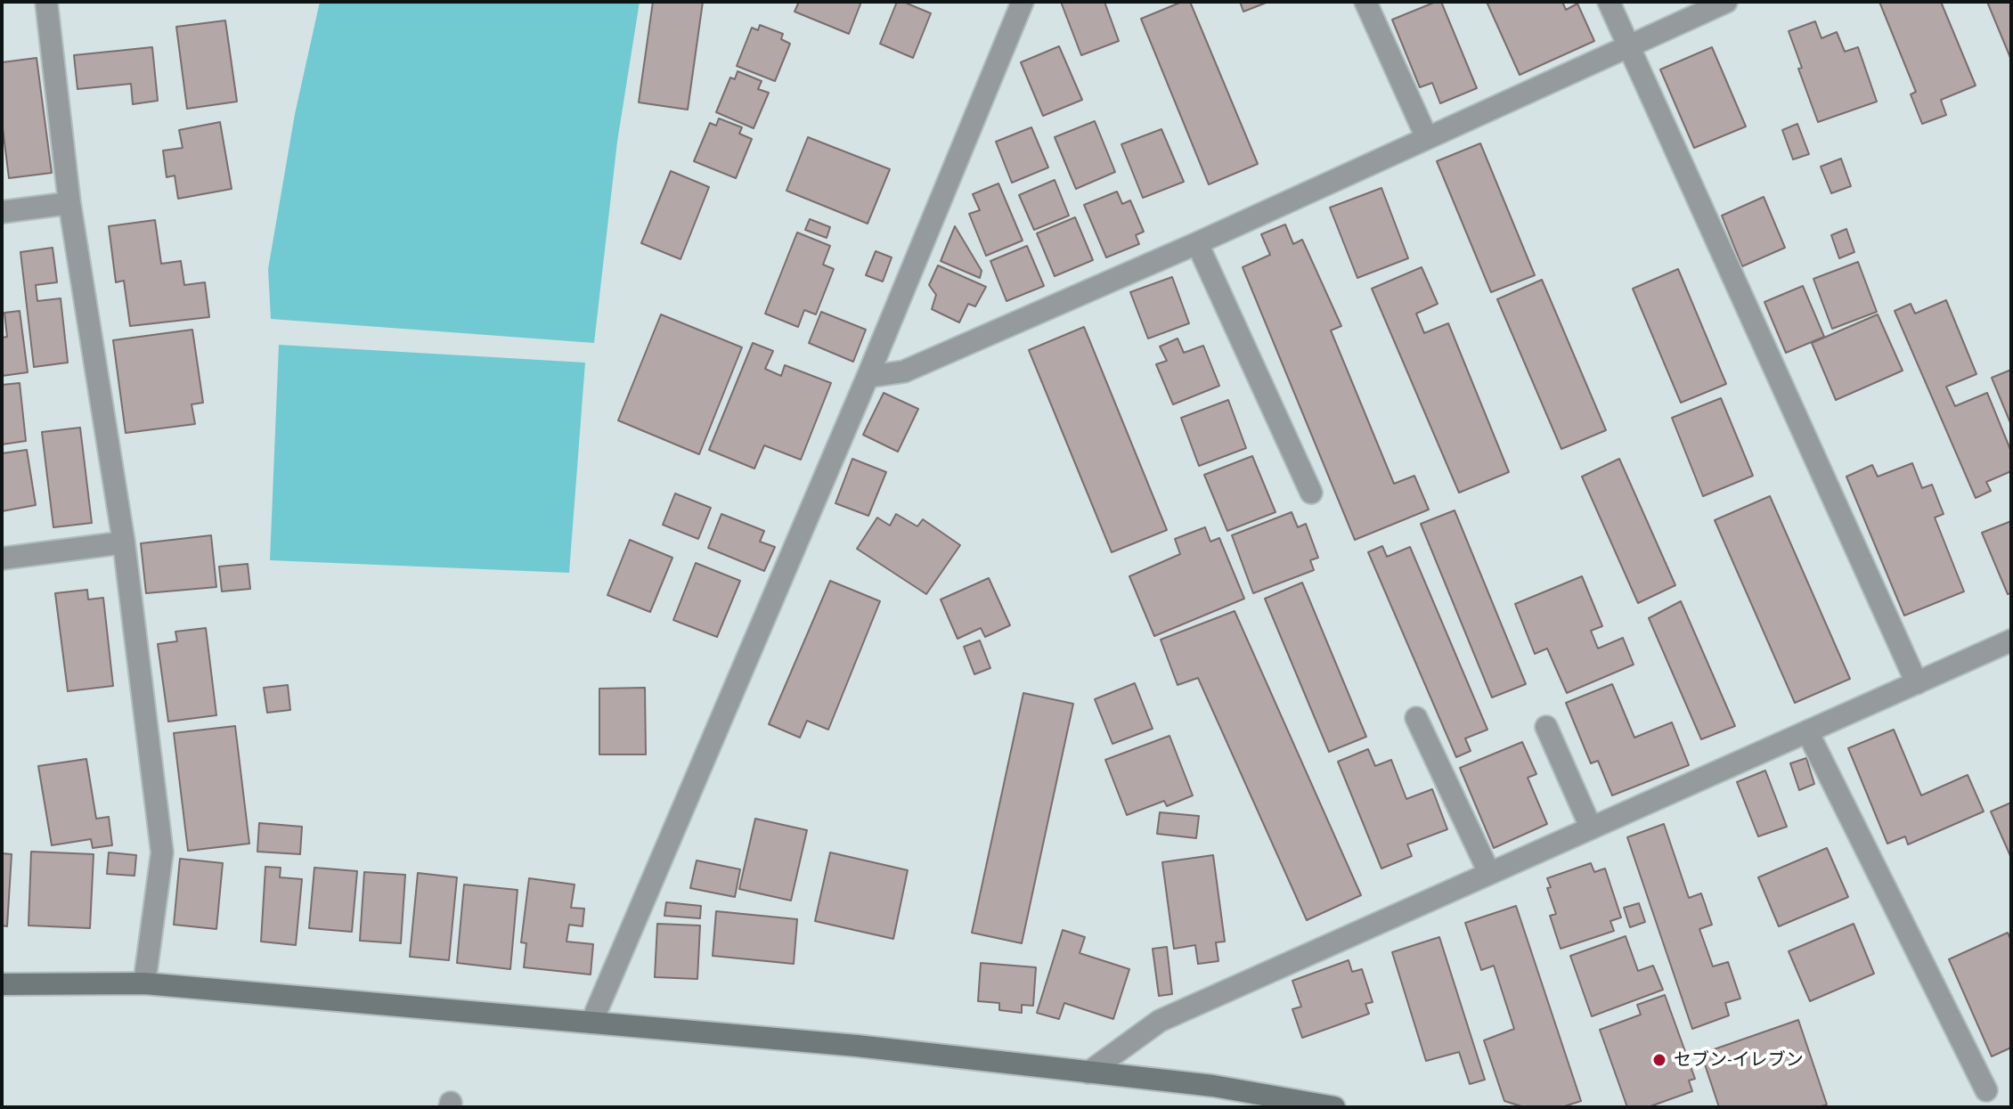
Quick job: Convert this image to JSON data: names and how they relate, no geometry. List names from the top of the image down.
{
  "places": ["セブン-イレブン"]
}
